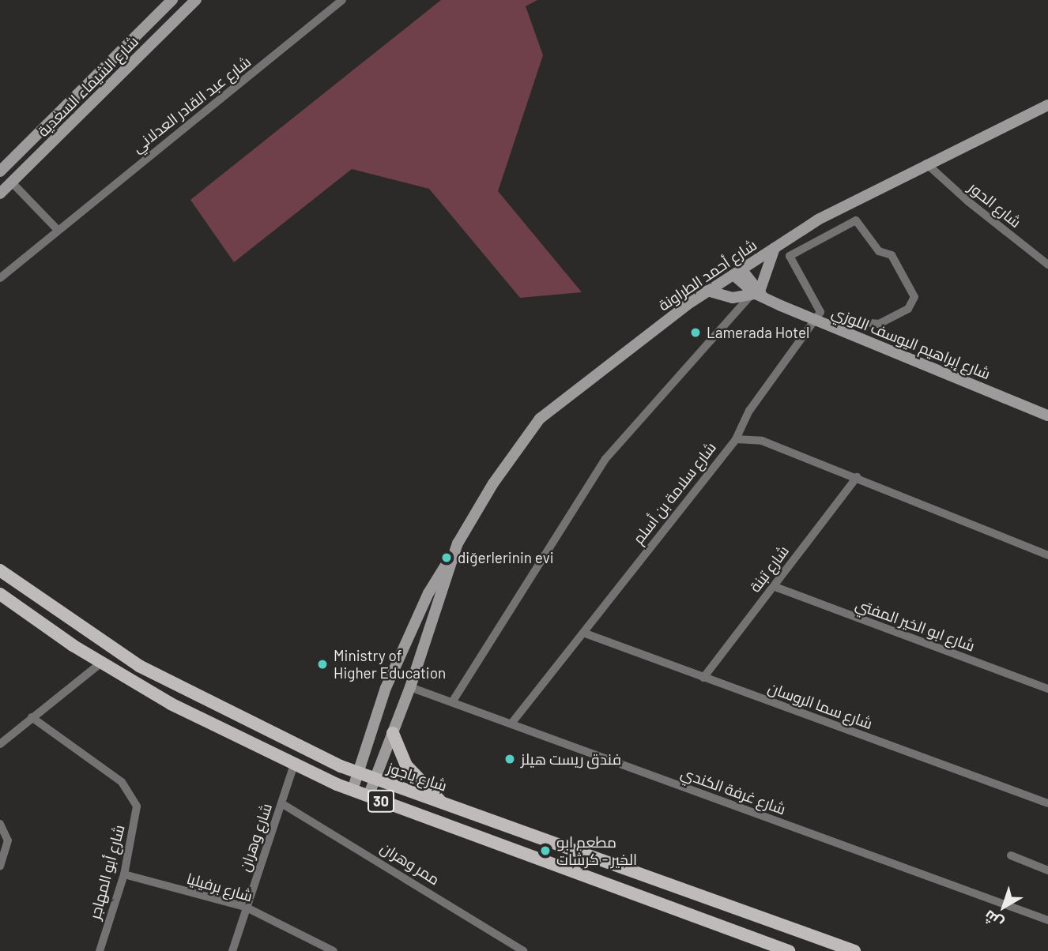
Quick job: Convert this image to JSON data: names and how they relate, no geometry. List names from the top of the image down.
{
  "streets": {
    "main road": ["شارع ياجوز", "30"],
    "street": [
      "شارع الشيماء السعدية",
      "شارع عبد القادر العدلاني",
      "شارع الحور",
      "شارع أحمد الطراونة",
      "شارع إبراهيم اليوسف اللوزي",
      "شارع سلامة بن أسلم",
      "شارع تبنة",
      "شارع ابو الخير المفتي",
      "شارع سما الروسان",
      "شارع غرفة الكندي",
      "شارع وهران",
      "ممر وهران",
      "شارع أبو المهاجر",
      "شارع برفيليا"
    ]
  },
  "crossings": [
    ["شارع الحور", "شارع أحمد الطراونة"],
    ["شارع أحمد الطراونة", "شارع إبراهيم اليوسف اللوزي"],
    ["شارع أحمد الطراونة", "شارع ياجوز"],
    ["شارع أحمد الطراونة", "شارع غرفة الكندي"],
    ["شارع أحمد الطراونة", "30"],
    ["شارع سلامة بن أسلم", "شارع تبنة"],
    ["شارع سلامة بن أسلم", "شارع سما الروسان"],
    ["شارع سلامة بن أسلم", "شارع غرفة الكندي"],
    ["شارع تبنة", "شارع ابو الخير المفتي"],
    ["شارع تبنة", "شارع سما الروسان"],
    ["30", "شارع وهران"],
    ["شارع وهران", "ممر وهران"],
    ["شارع وهران", "شارع برفيليا"],
    ["شارع أبو المهاجر", "شارع برفيليا"]
  ],
  "places": [
    "Lamerada Hotel",
    "diğerlerinin evi",
    "Ministry of Higher Education",
    "فندق ريست هيلز",
    "مطعم ابو الخير - كرشات"
  ],
  "north": "bottom left"
}
